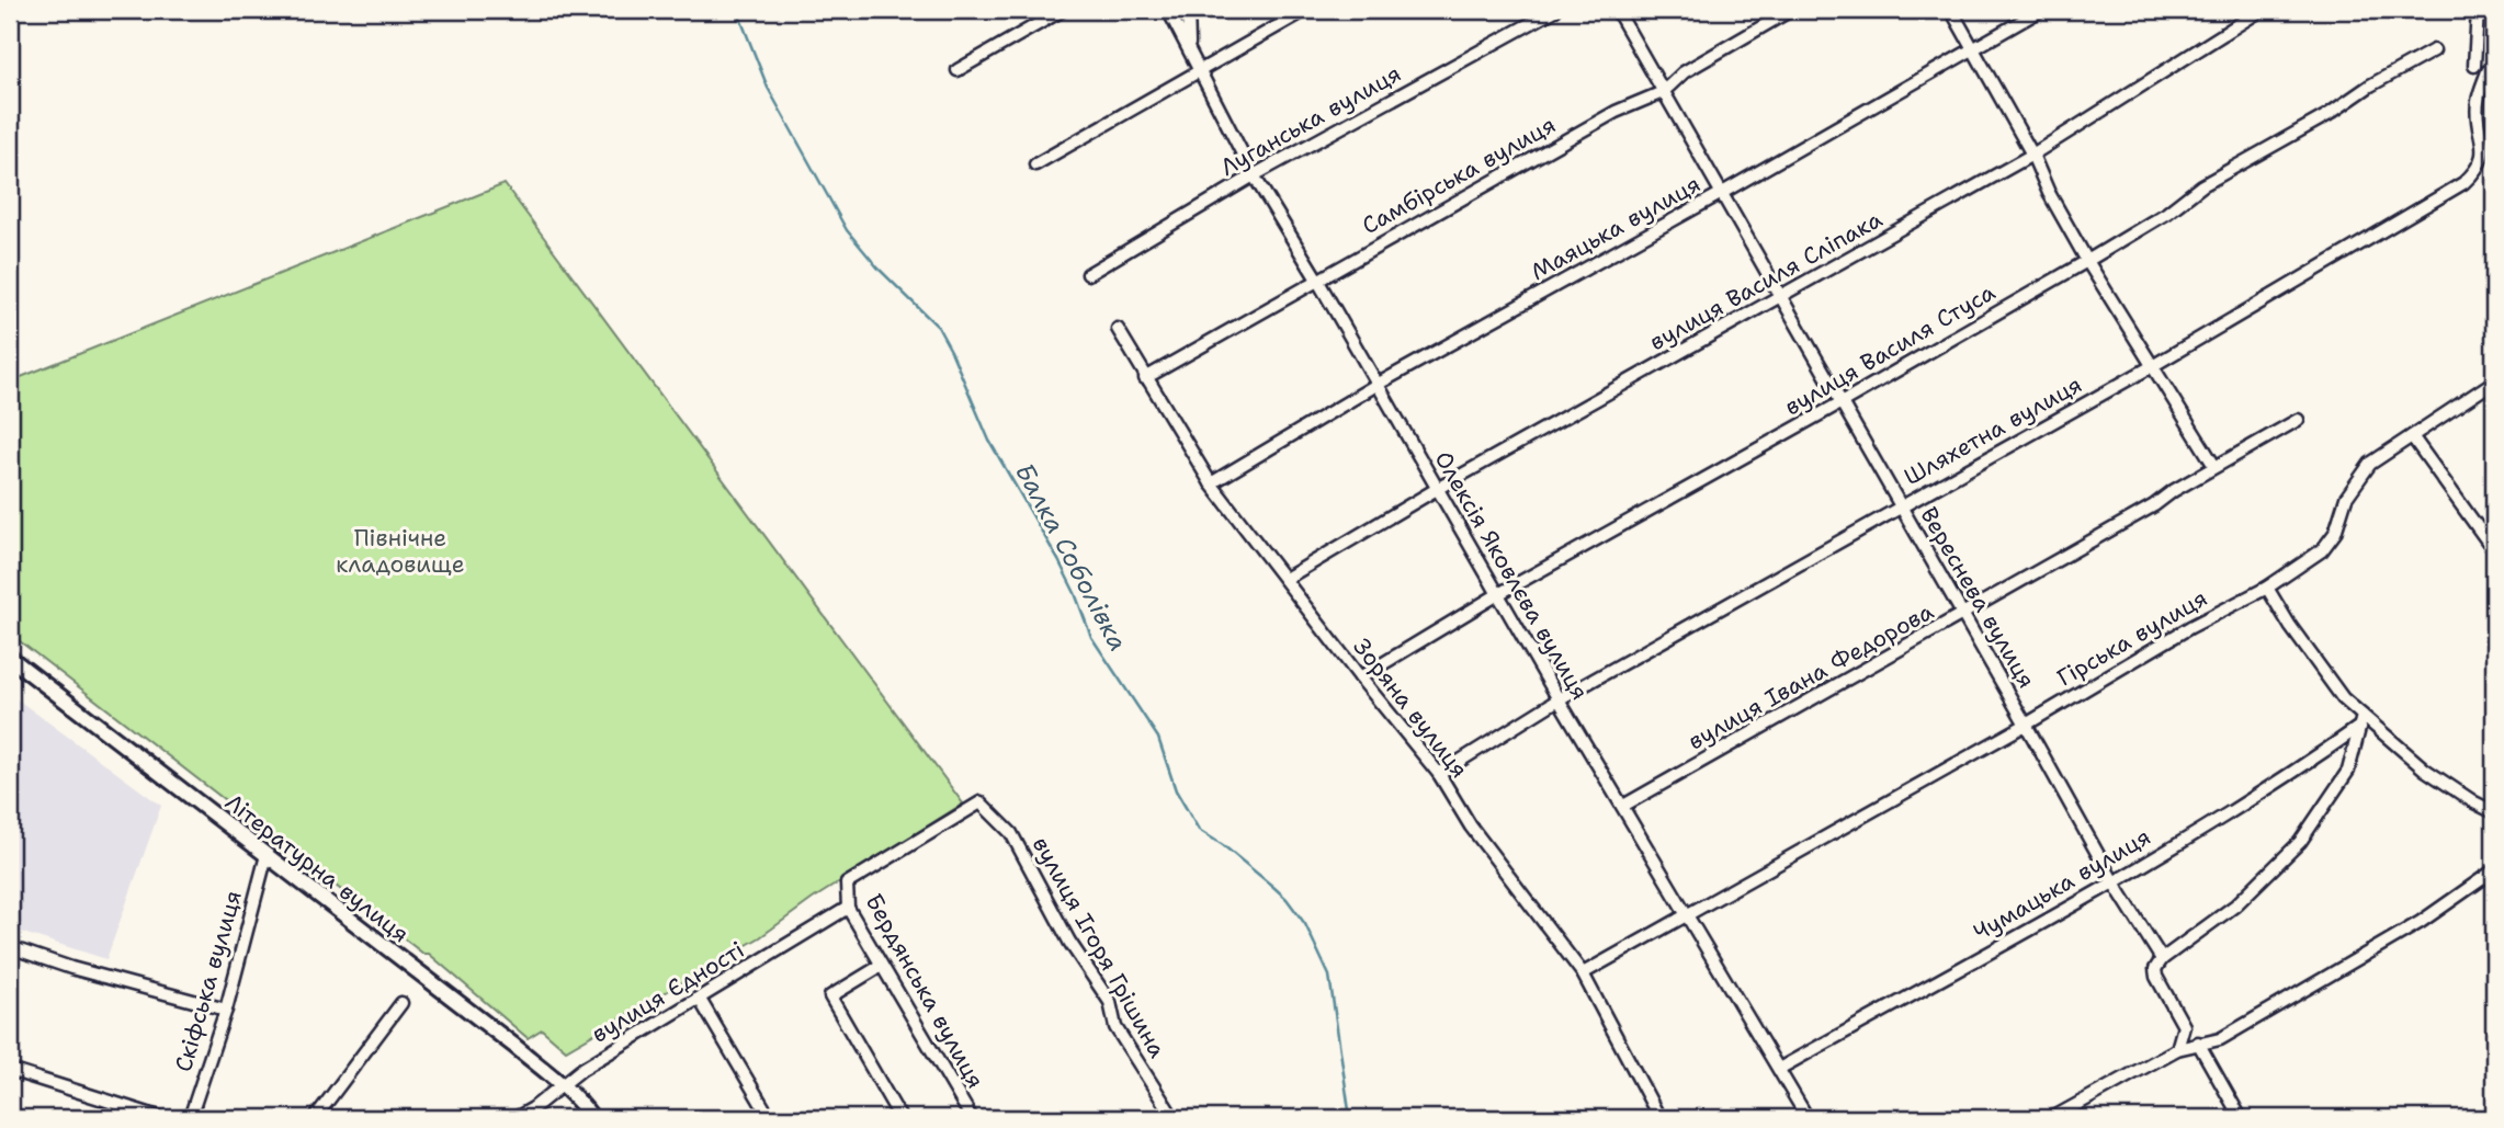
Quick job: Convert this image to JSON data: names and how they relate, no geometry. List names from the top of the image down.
{
  "streets": {
    "street": [
      "Луганська вулиця",
      "Самбірська вулиця",
      "Маяцька вулиця",
      "вулиця Василя Сліпака",
      "вулиця Василя Стуса",
      "Шляхетна вулиця",
      "Олексія Яковлєва вулиця",
      "Вереснева вулиця",
      "Гірська вулиця",
      "вулиця Івана Федорова",
      "Зоряна вулиця",
      "Літературна вулиця",
      "Чумацька вулиця",
      "вулиця Ігоря Грішина",
      "Скіфська вулиця",
      "Бердянська вулиця",
      "вулиця Єдності"
    ]
  },
  "crossings": [
    ["Луганська вулиця", "Олексія Яковлєва вулиця"],
    ["Самбірська вулиця", "Олексія Яковлєва вулиця"],
    ["Самбірська вулиця", "Вереснева вулиця"],
    ["Самбірська вулиця", "Зоряна вулиця"],
    ["Маяцька вулиця", "Олексія Яковлєва вулиця"],
    ["Маяцька вулиця", "Вереснева вулиця"],
    ["Маяцька вулиця", "Зоряна вулиця"],
    ["вулиця Василя Сліпака", "Олексія Яковлєва вулиця"],
    ["вулиця Василя Сліпака", "Вереснева вулиця"],
    ["вулиця Василя Сліпака", "Зоряна вулиця"],
    ["вулиця Василя Стуса", "Олексія Яковлєва вулиця"],
    ["вулиця Василя Стуса", "Вереснева вулиця"],
    ["вулиця Василя Стуса", "Зоряна вулиця"],
    ["Шляхетна вулиця", "Олексія Яковлєва вулиця"],
    ["Шляхетна вулиця", "Вереснева вулиця"],
    ["Шляхетна вулиця", "Зоряна вулиця"],
    ["Олексія Яковлєва вулиця", "Гірська вулиця"],
    ["Олексія Яковлєва вулиця", "вулиця Івана Федорова"],
    ["Олексія Яковлєва вулиця", "Чумацька вулиця"],
    ["Вереснева вулиця", "Гірська вулиця"],
    ["Вереснева вулиця", "вулиця Івана Федорова"],
    ["Вереснева вулиця", "Чумацька вулиця"],
    ["Гірська вулиця", "Зоряна вулиця"],
    ["Літературна вулиця", "Скіфська вулиця"],
    ["Літературна вулиця", "вулиця Єдності"],
    ["вулиця Ігоря Грішина", "Бердянська вулиця"],
    ["Бердянська вулиця", "вулиця Єдності"]
  ],
  "water": ["Балка Соболівка"],
  "parks": ["Північне кладовище"]
}
